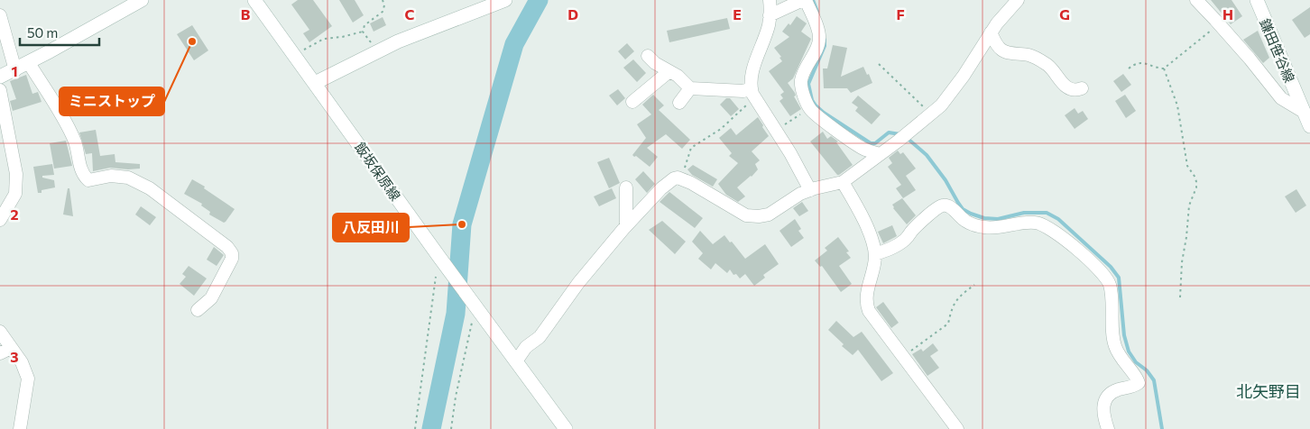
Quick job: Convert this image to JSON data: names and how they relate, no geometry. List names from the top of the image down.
{
  "streets": {
    "main road": ["鎌田笹谷線", "飯坂保原線"]
  },
  "districts": ["北矢野目"],
  "places": ["ミニストップ", "八反田川"],
  "scale_bar": "50 m",
  "grid": {
    "columns": [
      "B",
      "C",
      "D",
      "E",
      "F",
      "G",
      "H"
    ],
    "rows": ["1", "2", "3"]
  }
}
